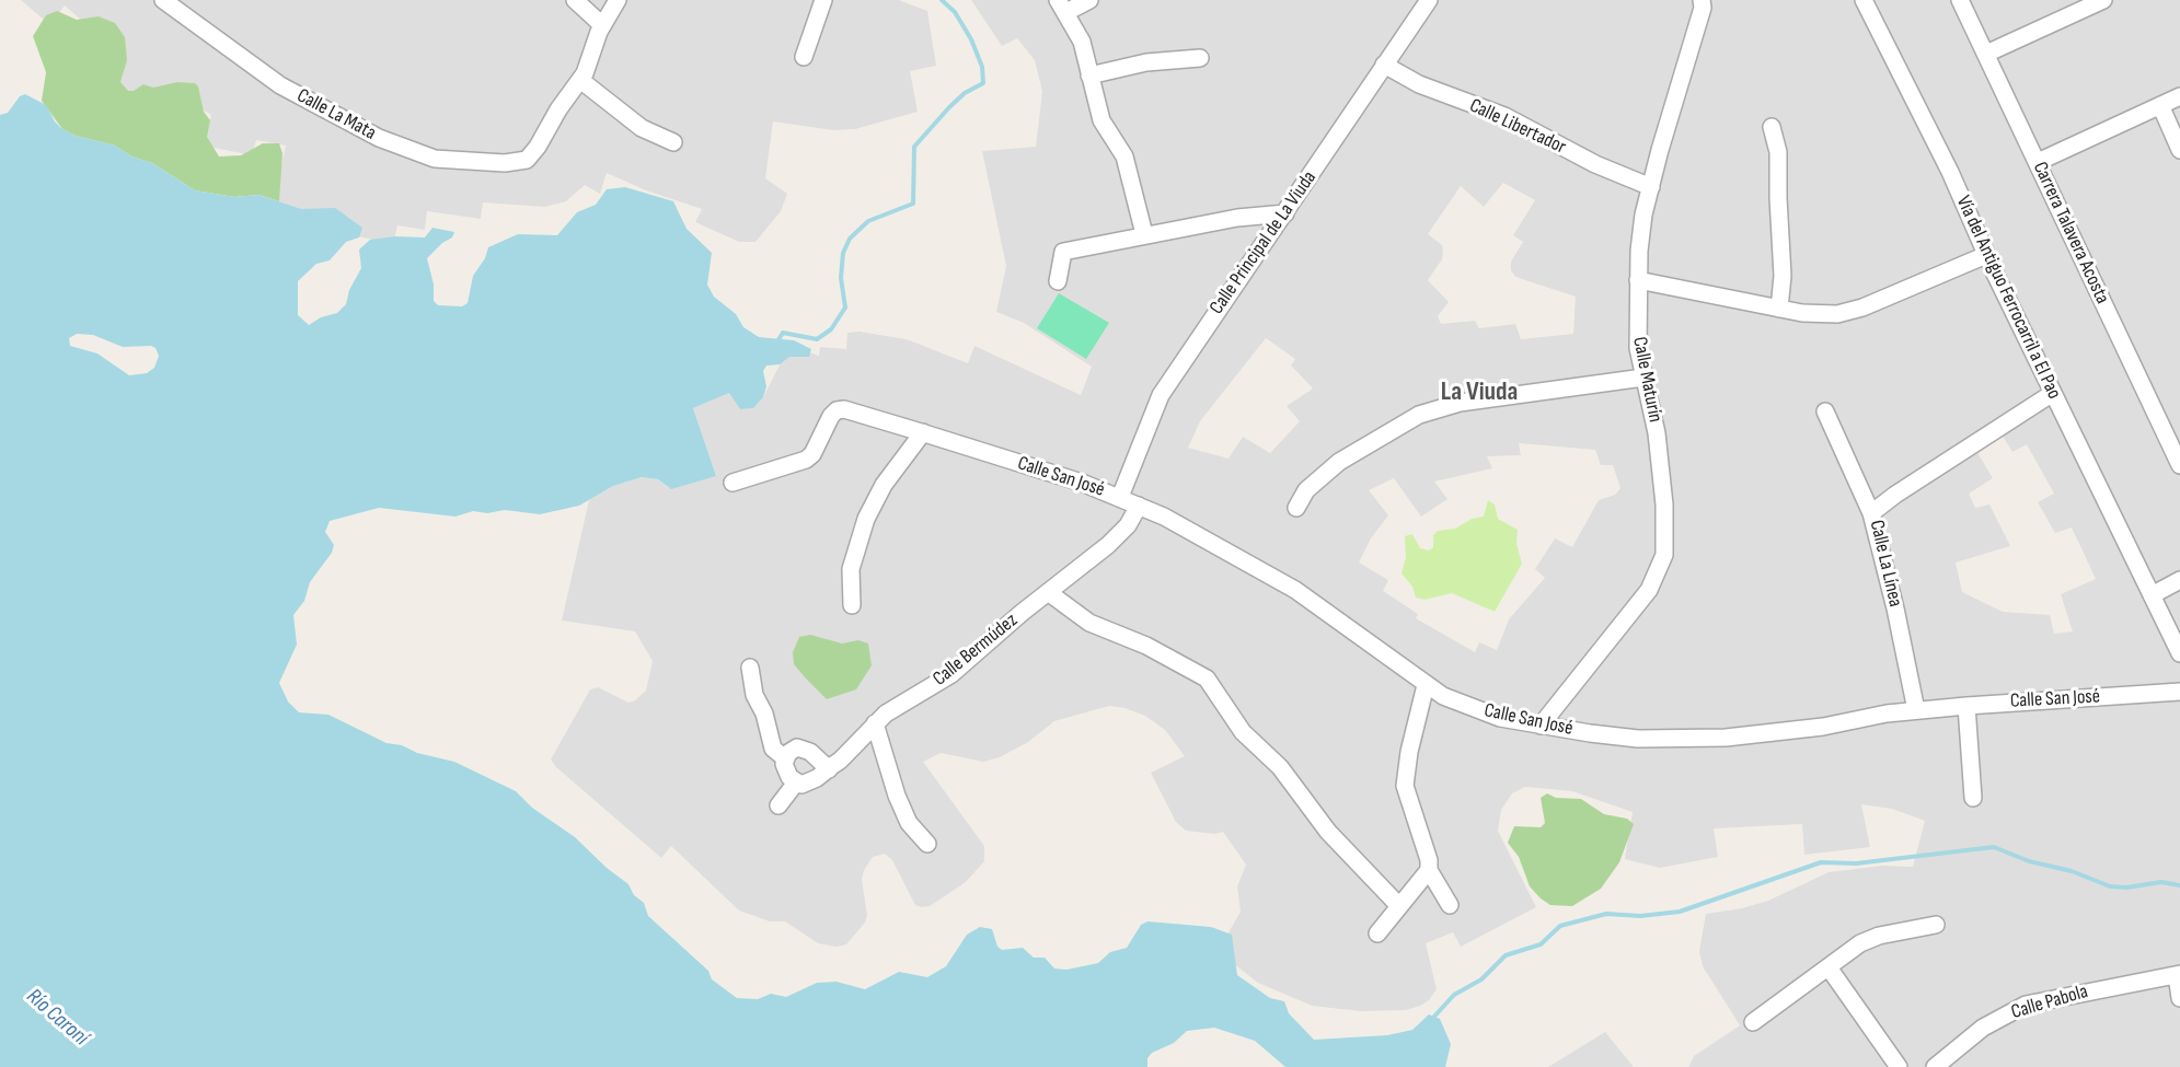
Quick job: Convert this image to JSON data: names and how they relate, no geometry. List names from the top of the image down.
{
  "streets": {
    "street": [
      "Calle La Mata",
      "Calle Libertador",
      "Carrera Talavera Acosta",
      "Calle Principal de La Viuda",
      "Vía del Antiguo Ferrocarril a El Pao",
      "Calle Maturín",
      "Calle San José",
      "Calle La Línea",
      "Calle Bermúdez",
      "Calle Pabola"
    ]
  },
  "crossings": [
    ["Calle Libertador", "Calle Principal de La Viuda"],
    ["Calle Libertador", "Calle Maturín"],
    ["Calle Principal de La Viuda", "Calle San José"],
    ["Vía del Antiguo Ferrocarril a El Pao", "Calle La Línea"],
    ["Calle Maturín", "Calle San José"],
    ["Calle San José", "Calle La Línea"],
    ["Calle San José", "Calle Bermúdez"]
  ],
  "districts": ["La Viuda"],
  "water": ["Río Caroní"]
}
